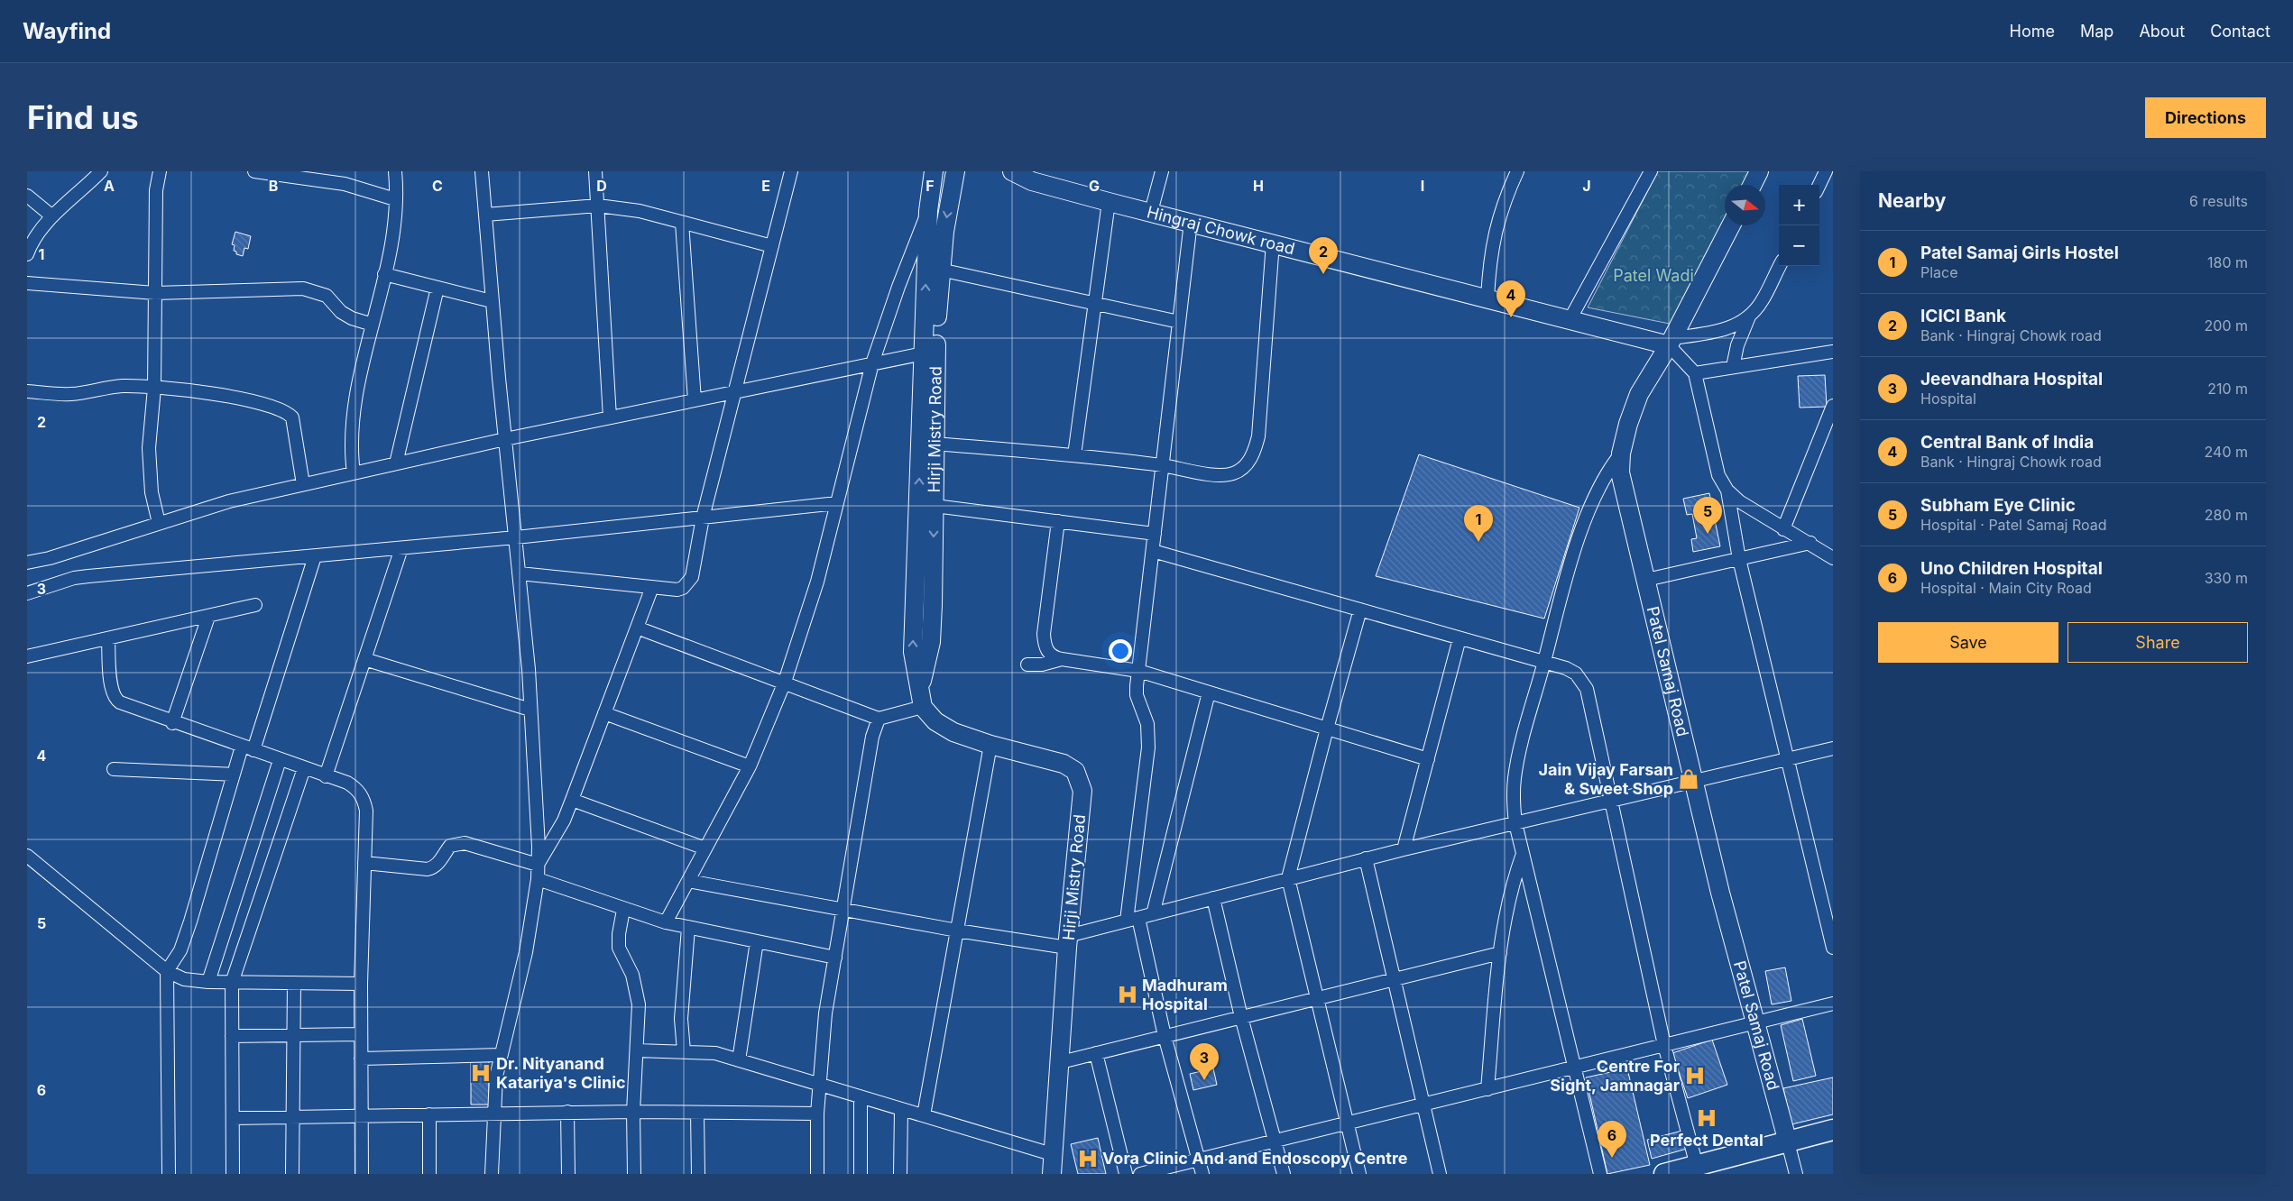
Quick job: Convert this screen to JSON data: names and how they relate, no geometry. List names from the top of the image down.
{
  "streets": {
    "street": ["Hingraj Chowk road", "Hirji Mistry Road", "Patel Samaj Road"]
  },
  "crossings": [
    ["Hingraj Chowk road", "Patel Samaj Road"]
  ],
  "parks": ["Patel Wadi"],
  "places": {
    "shop": ["Jain Vijay Farsan & Sweet Shop"],
    "hospital": [
      "Madhuram Hospital",
      "Dr. Nityanand Katariya's Clinic",
      "Centre For Sight, Jamnagar",
      "Perfect Dental",
      "Vora Clinic And and Endoscopy Centre"
    ]
  },
  "north": "right",
  "page": {
    "header": "Wayfind",
    "nav": [
      "Home",
      "Map",
      "About",
      "Contact"
    ],
    "buttons": [
      "Directions",
      ["Save", "Share"]
    ],
    "title": "Find us",
    "heading": ["Nearby", "6 results"],
    "map_buttons": ["+", "−"],
    "list": [
      {
        "mark": "1",
        "name": "Patel Samaj Girls Hostel",
        "note": "Place",
        "value": "180 m"
      },
      {
        "mark": "2",
        "name": "ICICI Bank",
        "note": "Bank · Hingraj Chowk road",
        "value": "200 m"
      },
      {
        "mark": "3",
        "name": "Jeevandhara Hospital",
        "note": "Hospital",
        "value": "210 m"
      },
      {
        "mark": "4",
        "name": "Central Bank of India",
        "note": "Bank · Hingraj Chowk road",
        "value": "240 m"
      },
      {
        "mark": "5",
        "name": "Subham Eye Clinic",
        "note": "Hospital · Patel Samaj Road",
        "value": "280 m"
      },
      {
        "mark": "6",
        "name": "Uno Children Hospital",
        "note": "Hospital · Main City Road",
        "value": "330 m"
      }
    ],
    "pins": [
      "2",
      "4",
      "5",
      "1",
      "3",
      "6"
    ]
  },
  "grid": {
    "columns": [
      "A",
      "B",
      "C",
      "D",
      "E",
      "F",
      "G",
      "H",
      "I",
      "J"
    ],
    "rows": [
      "1",
      "2",
      "3",
      "4",
      "5",
      "6"
    ]
  }
}
